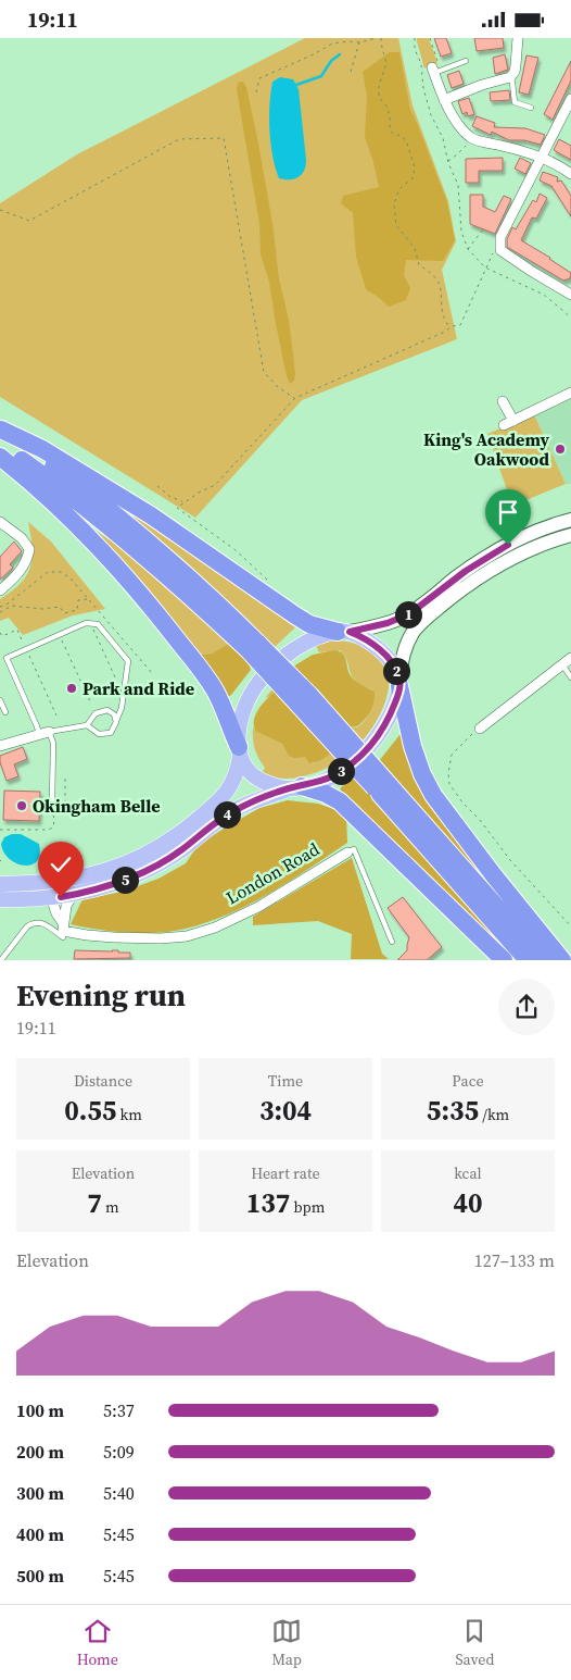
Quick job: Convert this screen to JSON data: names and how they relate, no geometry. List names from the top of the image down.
{
  "streets": {
    "street": ["London Road"]
  },
  "places": ["King's Academy Oakwood", "Park and Ride", "Okingham Belle"],
  "page": {
    "status": "19:11",
    "pins": [
      "1",
      "2",
      "3",
      "4",
      "5"
    ],
    "heading": ["Evening run", "19:11"],
    "stats": [
      ["Distance", "0.55 km"],
      ["Time", "3:04"],
      ["Pace", "5:35 /km"],
      ["Elevation", "7 m"],
      ["Heart rate", "137 bpm"],
      ["kcal", "40"]
    ],
    "chart": ["Elevation", "127–133 m"],
    "list": [
      {
        "name": "100 m",
        "note": "5:37"
      },
      {
        "name": "200 m",
        "note": "5:09"
      },
      {
        "name": "300 m",
        "note": "5:40"
      },
      {
        "name": "400 m",
        "note": "5:45"
      },
      {
        "name": "500 m",
        "note": "5:45"
      }
    ],
    "tabs": ["Home", "Map", "Saved"]
  }
}
